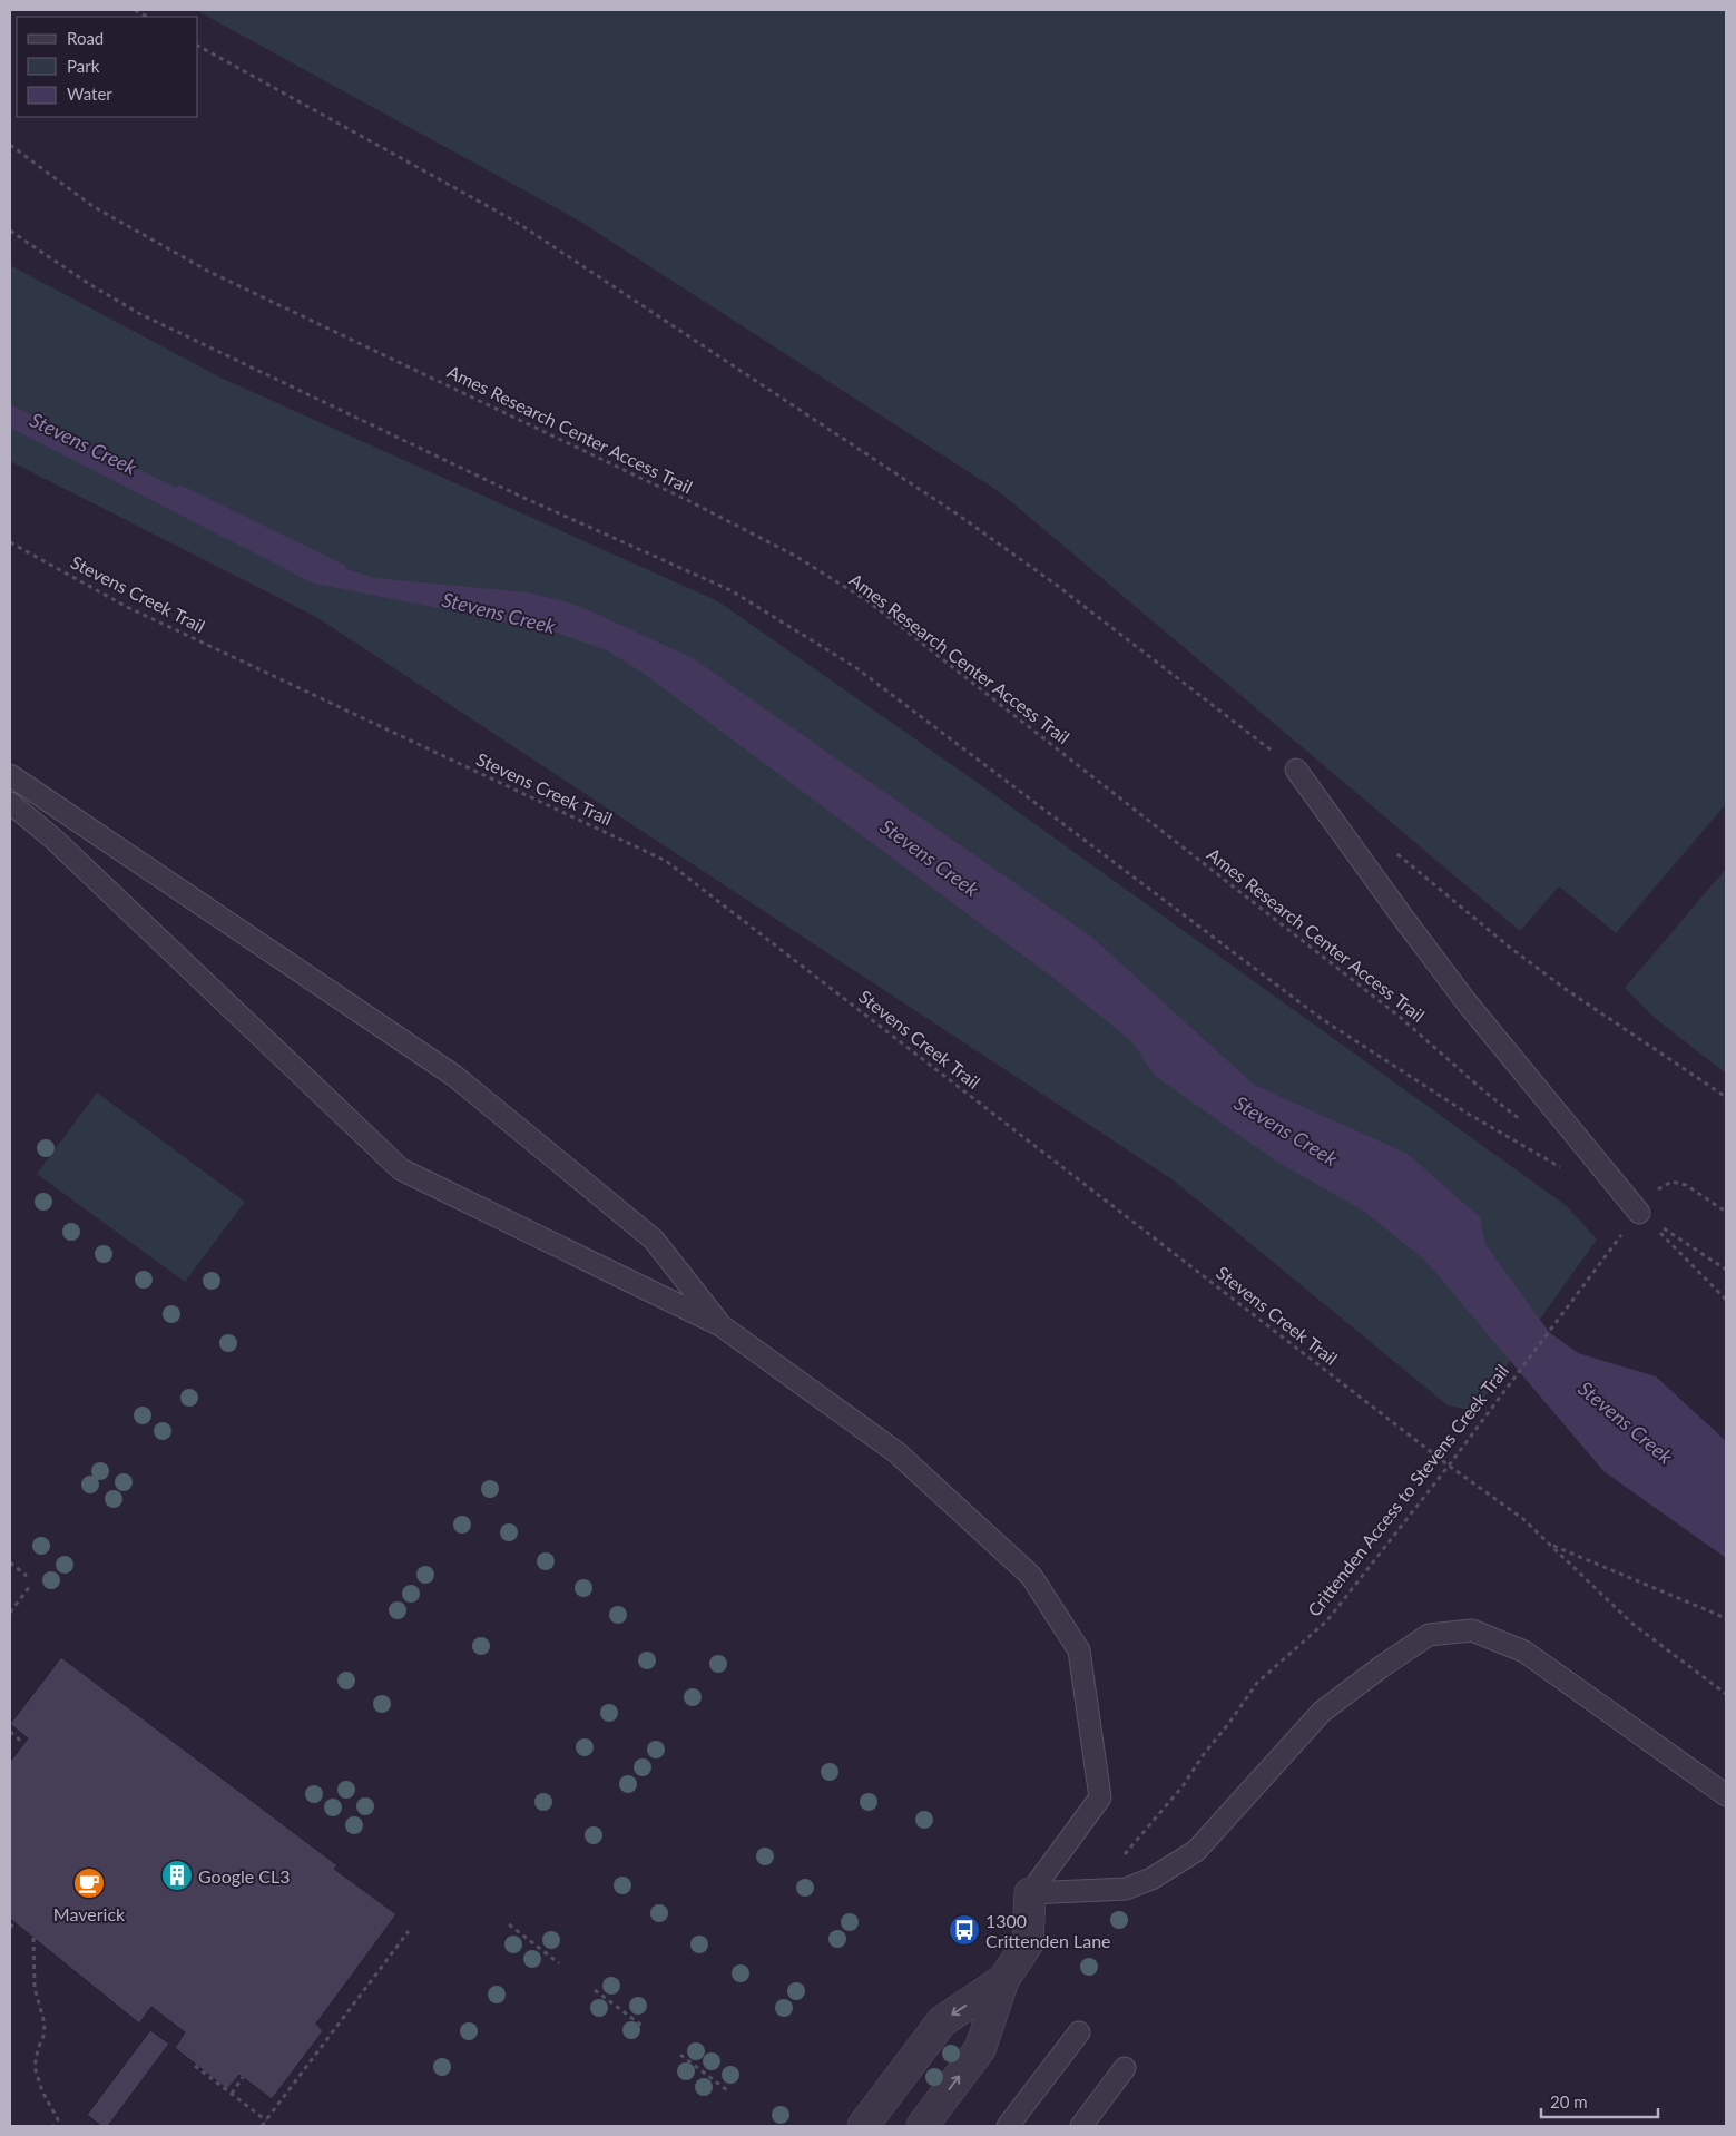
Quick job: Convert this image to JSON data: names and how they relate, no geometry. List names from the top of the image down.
{
  "streets": {
    "path": ["Ames Research Center Access Trail", "Stevens Creek Trail", "Crittenden Access to Stevens Creek Trail"]
  },
  "crossings": [
    ["Stevens Creek Trail", "Crittenden Access to Stevens Creek Trail"]
  ],
  "water": ["Stevens Creek"],
  "places": {
    "building": ["Google CL3"],
    "cafe": ["Maverick"],
    "bus stop": ["1300 Crittenden Lane"]
  },
  "legend": ["Road", "Park", "Water"],
  "scale_bar": "20 m"
}
